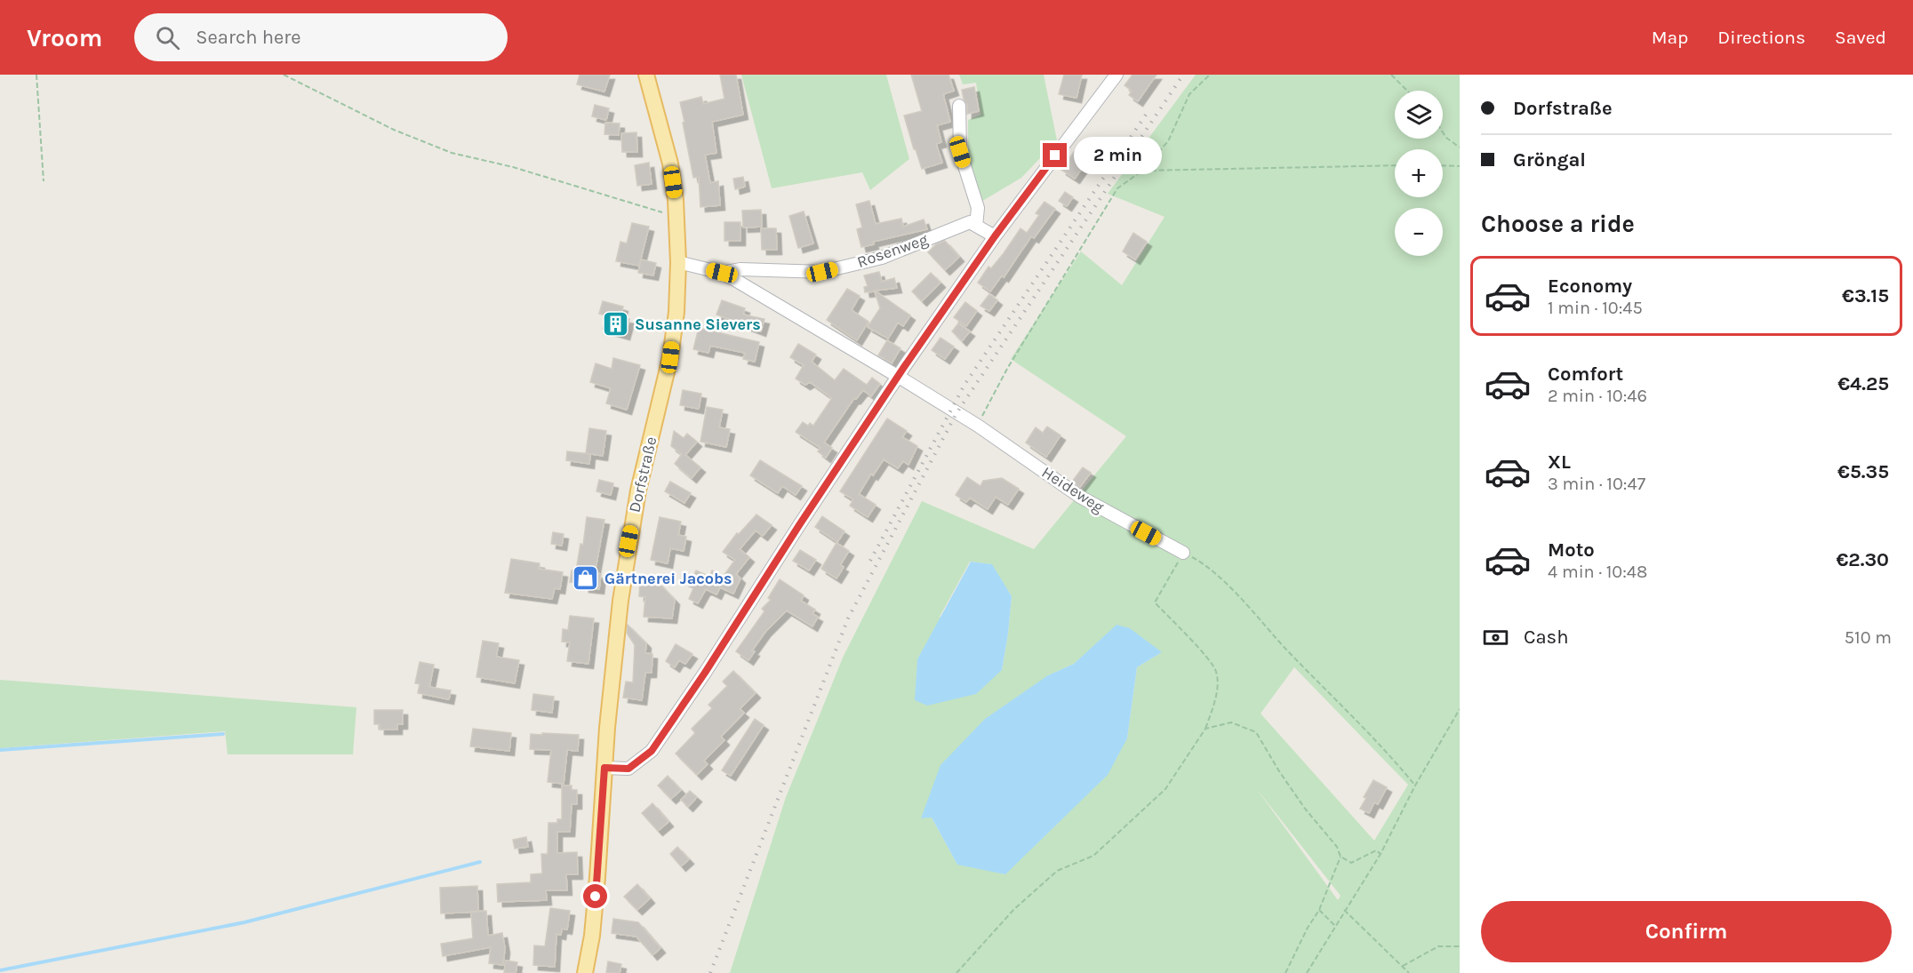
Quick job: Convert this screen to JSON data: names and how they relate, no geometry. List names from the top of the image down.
{
  "streets": {
    "main road": ["Dorfstraße"],
    "street": ["Rosenweg", "Heideweg"]
  },
  "crossings": [
    ["Rosenweg", "Heideweg"],
    ["Dorfstraße", "Heideweg"]
  ],
  "places": {
    "building": ["Susanne Sievers"],
    "shop": ["Gärtnerei Jacobs"]
  },
  "page": {
    "header": "Vroom",
    "search": "Search here",
    "nav": ["Map", "Directions", "Saved"],
    "banner": ["Dorfstraße", "Gröngal"],
    "map_buttons": ["+", "−"],
    "bubble": "2 min",
    "heading": "Choose a ride",
    "list": [
      {
        "name": "Economy",
        "note": "1 min · 10:45",
        "value": "€3.15"
      },
      {
        "name": "Comfort",
        "note": "2 min · 10:46",
        "value": "€4.25"
      },
      {
        "name": "XL",
        "note": "3 min · 10:47",
        "value": "€5.35"
      },
      {
        "name": "Moto",
        "note": "4 min · 10:48",
        "value": "€2.30"
      }
    ],
    "pay": ["Cash", "510 m"],
    "buttons": "Confirm"
  }
}
